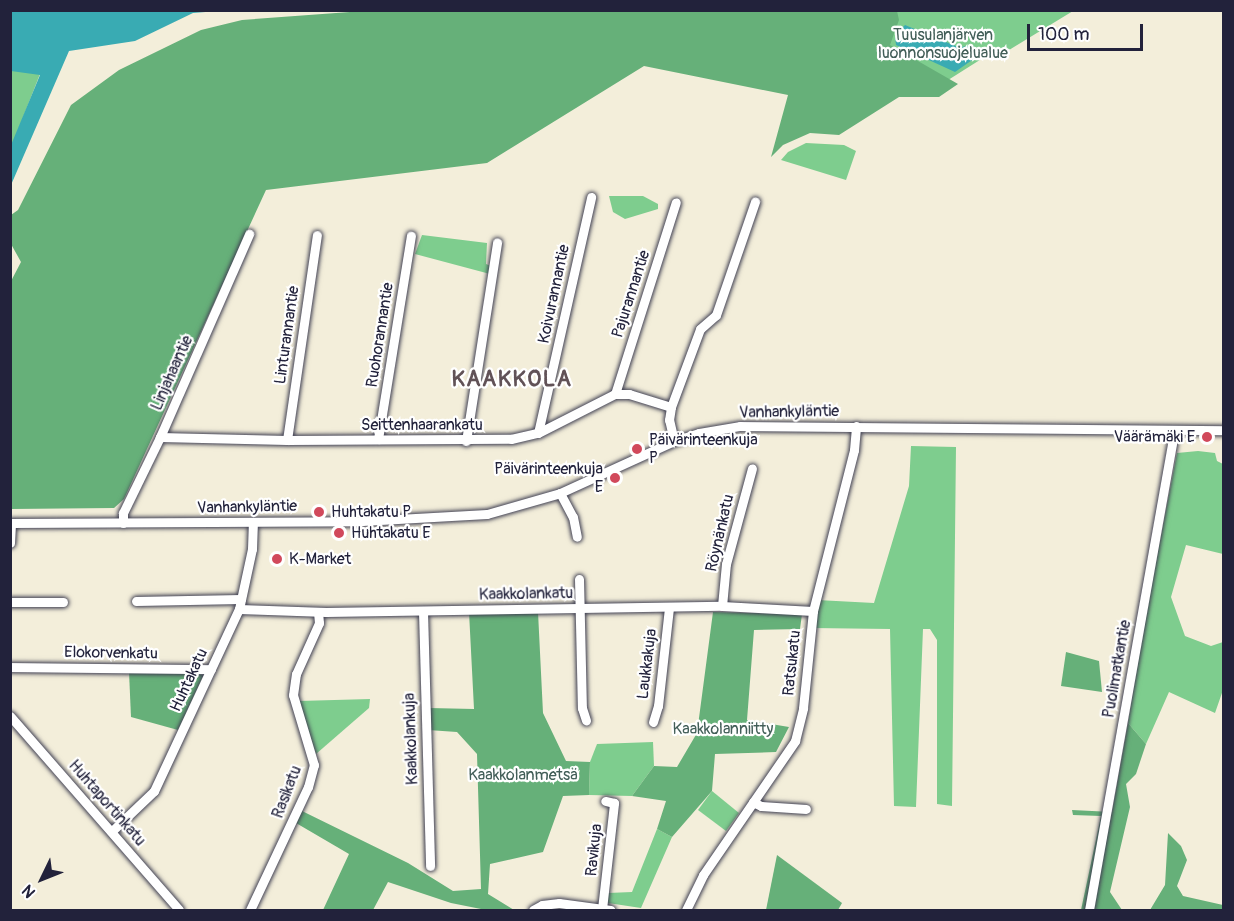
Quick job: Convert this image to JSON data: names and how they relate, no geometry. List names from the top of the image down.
{
  "streets": {
    "street": [
      "Koivurannantie",
      "Pajurannantie",
      "Linturannantie",
      "Ruohorannantie",
      "Linjahaantie",
      "Vanhankyläntie",
      "Seittenhaarankatu",
      "Röynänkatu",
      "Kaakkolankatu",
      "Elokorvenkatu",
      "Ratsukatu",
      "Laukkakuja",
      "Puolimatkantie",
      "Huhtakatu",
      "Kaakkolankuja",
      "Rasikatu",
      "Huhtaportinkatu",
      "Ravikuja"
    ]
  },
  "crossings": [
    ["Koivurannantie", "Seittenhaarankatu"],
    ["Pajurannantie", "Seittenhaarankatu"],
    ["Linturannantie", "Seittenhaarankatu"],
    ["Ruohorannantie", "Seittenhaarankatu"],
    ["Linjahaantie", "Vanhankyläntie"],
    ["Linjahaantie", "Seittenhaarankatu"],
    ["Vanhankyläntie", "Ratsukatu"],
    ["Vanhankyläntie", "Puolimatkantie"],
    ["Vanhankyläntie", "Huhtakatu"],
    ["Röynänkatu", "Kaakkolankatu"],
    ["Kaakkolankatu", "Ratsukatu"],
    ["Kaakkolankatu", "Laukkakuja"],
    ["Kaakkolankatu", "Huhtakatu"],
    ["Kaakkolankatu", "Kaakkolankuja"],
    ["Kaakkolankatu", "Rasikatu"],
    ["Elokorvenkatu", "Huhtakatu"],
    ["Huhtakatu", "Huhtaportinkatu"]
  ],
  "districts": ["KAAKKOLA"],
  "parks": ["Tuusulanjärven luonnonsuojelualue", "Kaakkolanniitty", "Kaakkolanmetsä"],
  "places": [
    "Väärämäki E",
    "Päivärinteenkuja P",
    "Päivärinteenkuja E",
    "Huhtakatu P",
    "Huhtakatu E",
    "K-Market"
  ],
  "scale_bar": "100 m",
  "north": "bottom left"
}
